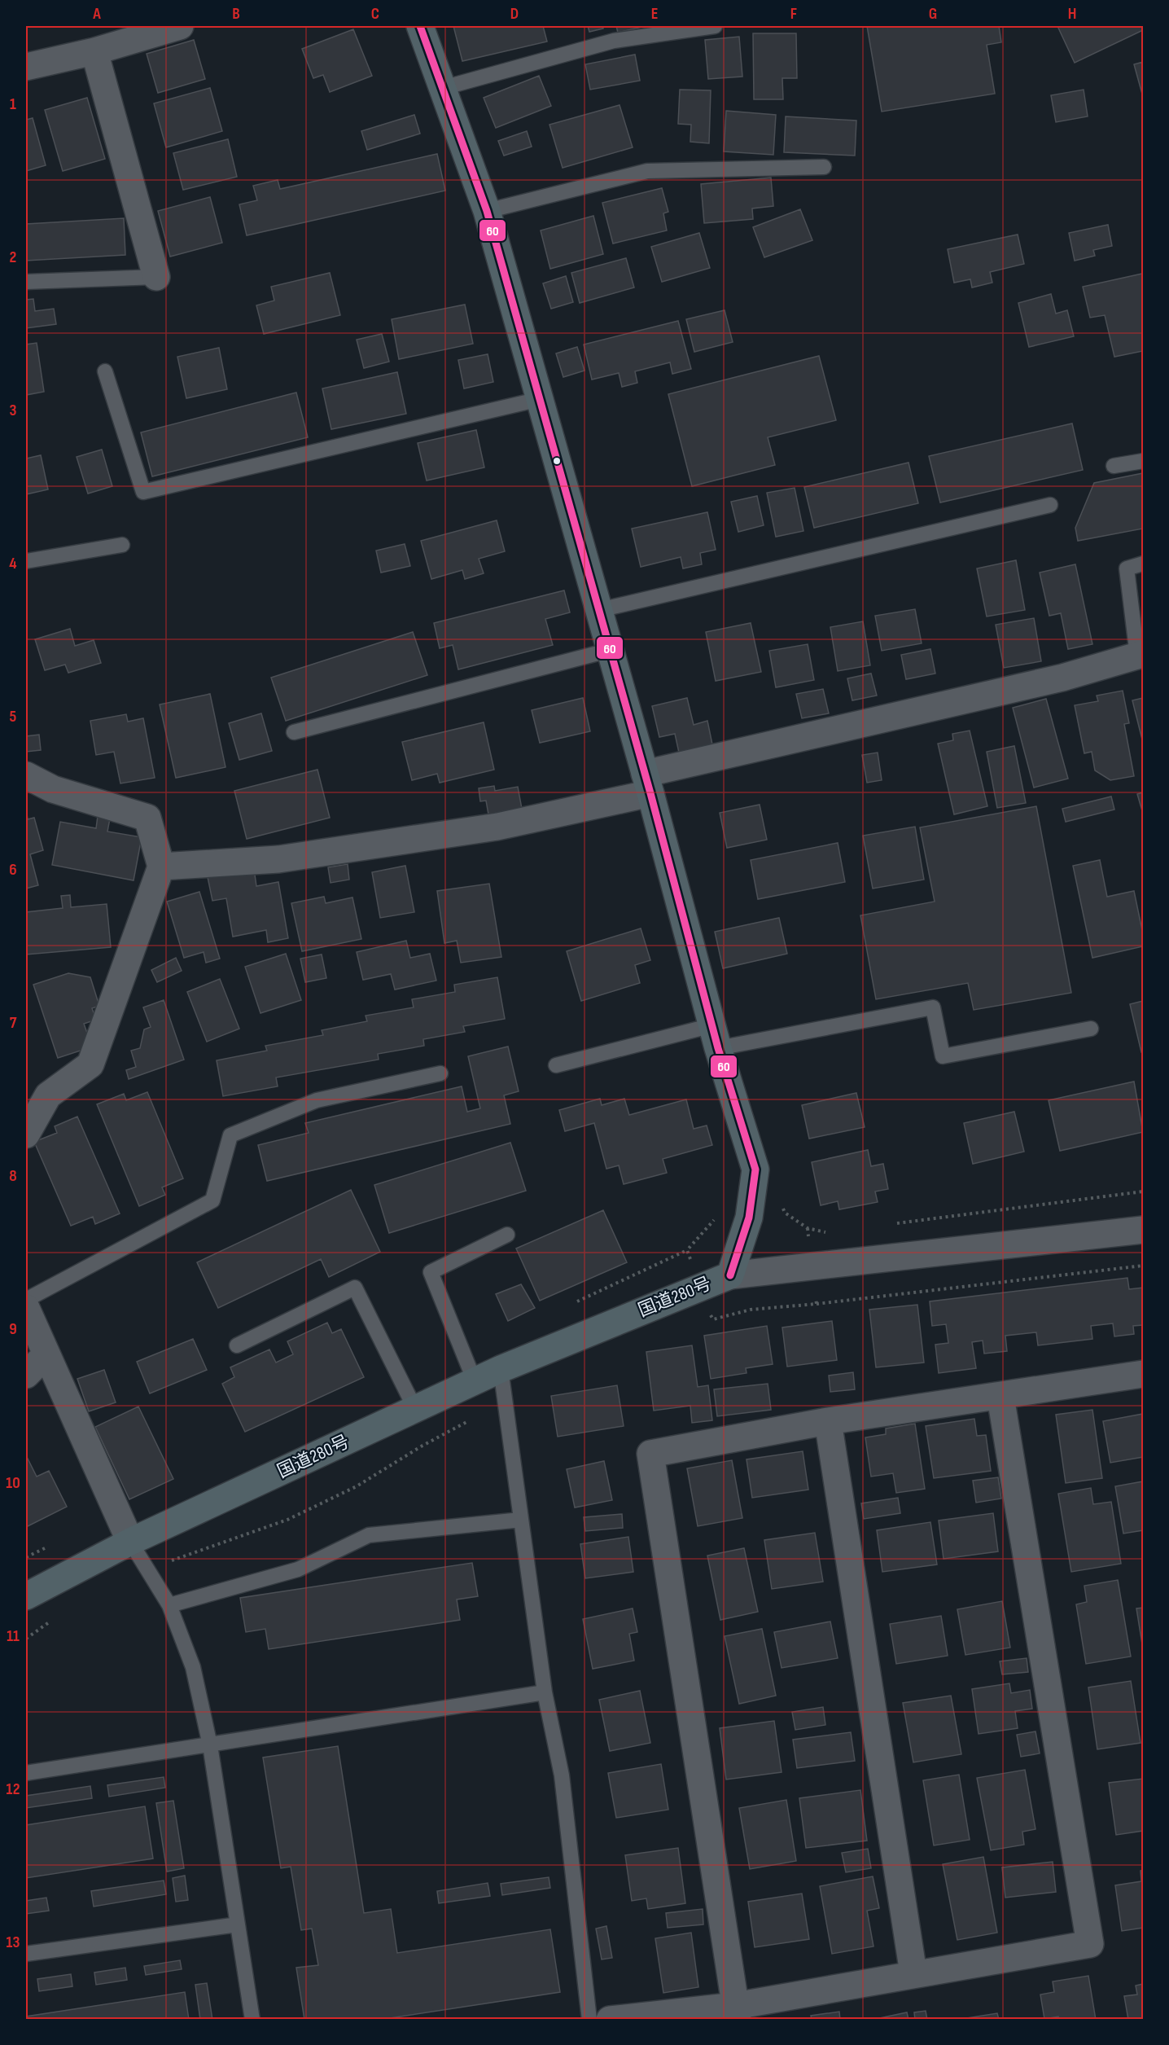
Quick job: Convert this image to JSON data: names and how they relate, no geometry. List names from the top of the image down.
{
  "streets": {
    "highway": ["国道280号"]
  },
  "lines": ["transit line 60"],
  "grid": {
    "columns": [
      "A",
      "B",
      "C",
      "D",
      "E",
      "F",
      "G",
      "H"
    ],
    "rows": [
      "1",
      "2",
      "3",
      "4",
      "5",
      "6",
      "7",
      "8",
      "9",
      "10",
      "11",
      "12",
      "13"
    ]
  }
}
